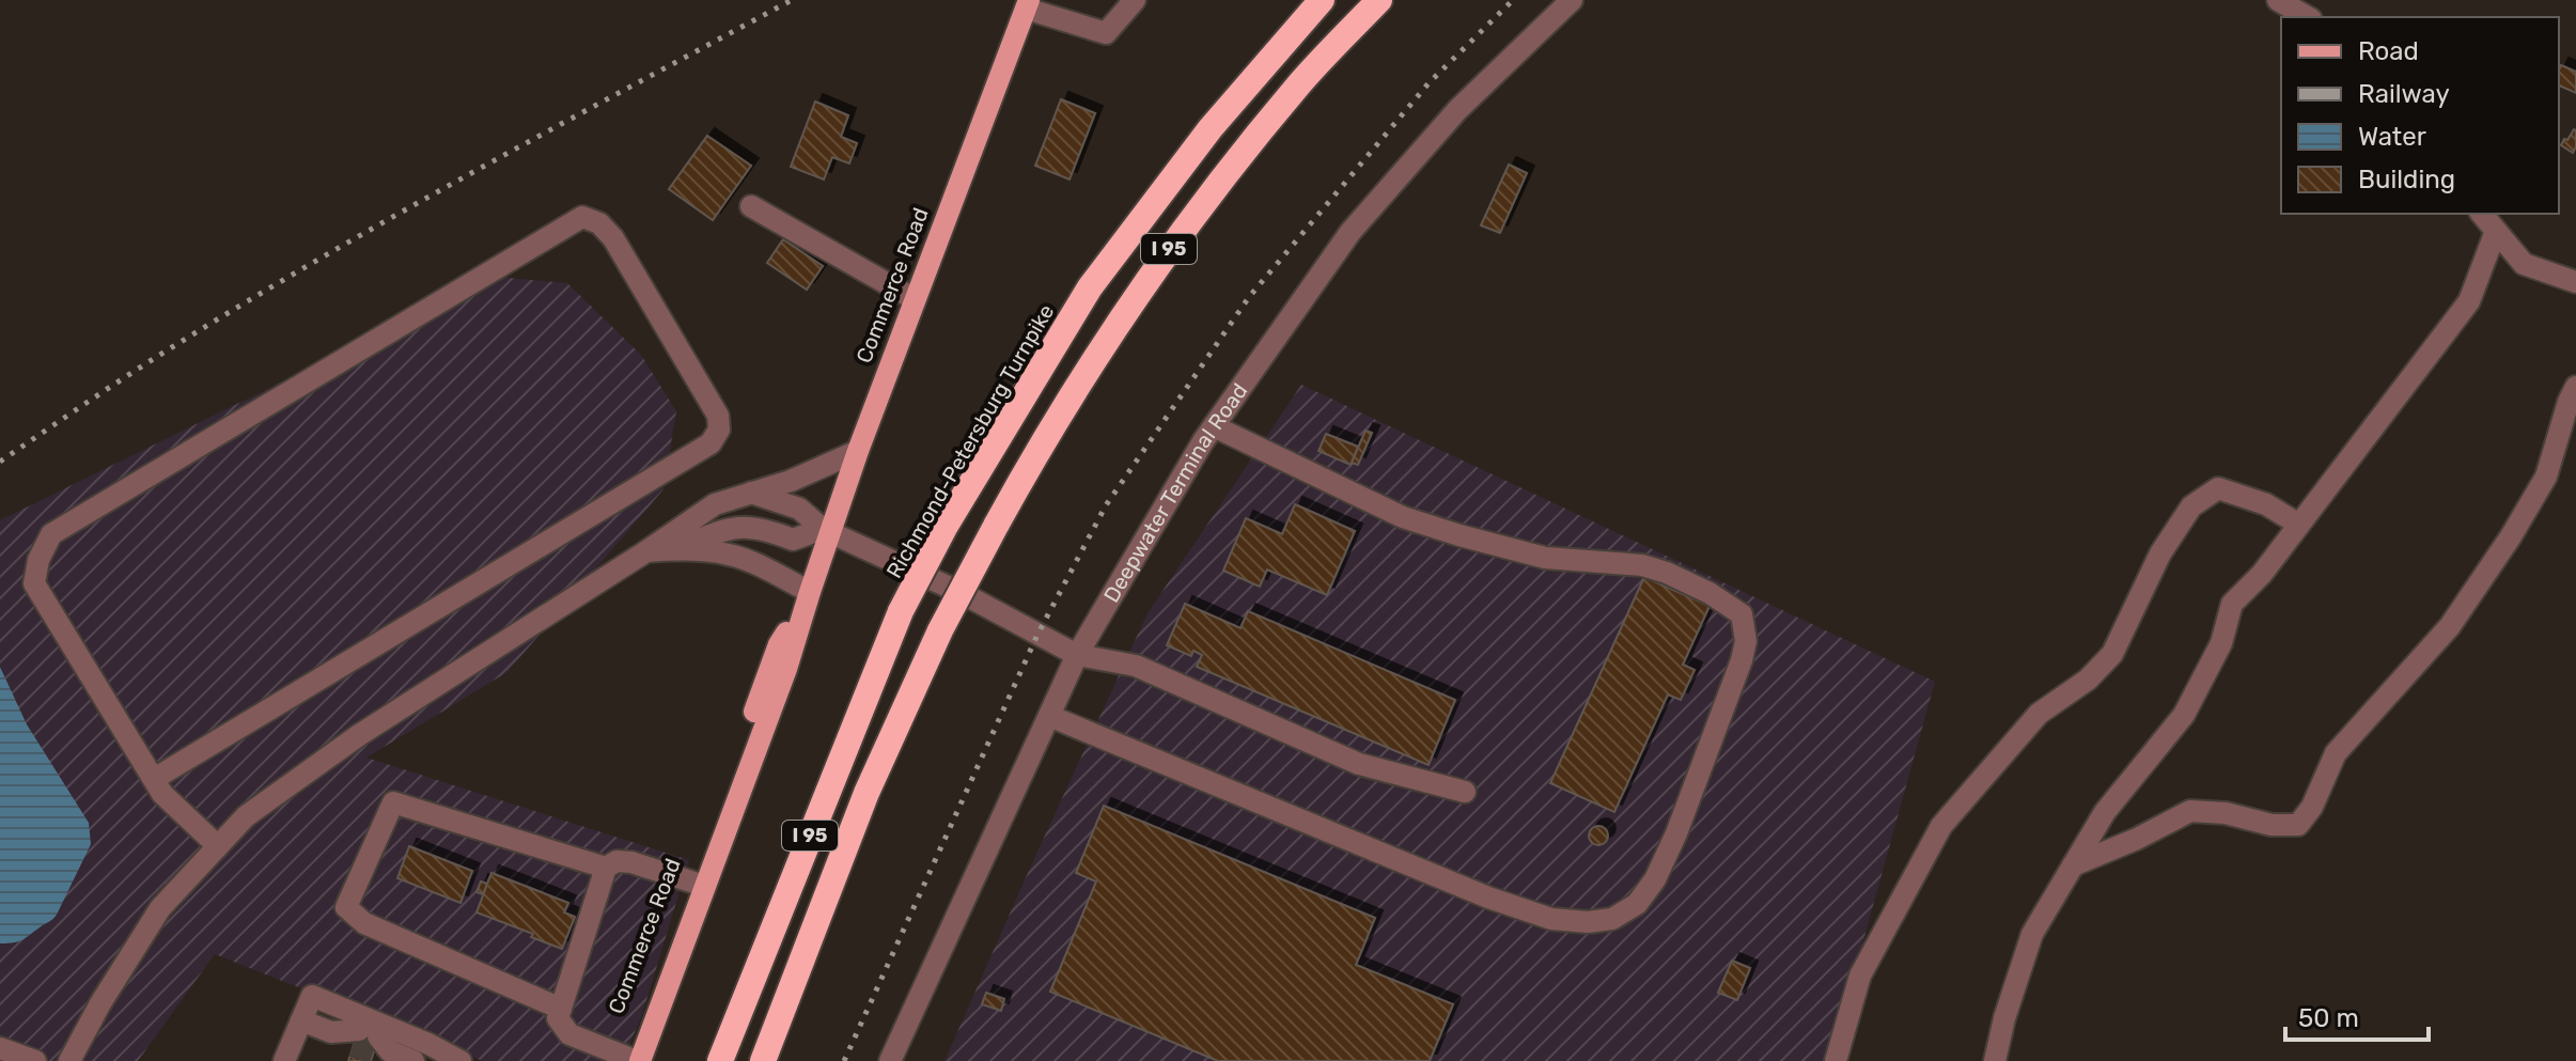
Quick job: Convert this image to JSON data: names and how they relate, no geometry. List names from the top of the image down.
{
  "streets": {
    "highway": ["I 95", "Richmond-Petersburg Turnpike"],
    "main road": ["Commerce Road"],
    "street": ["Deepwater Terminal Road"]
  },
  "legend": [
    "Road",
    "Railway",
    "Water",
    "Building"
  ],
  "scale_bar": "50 m"
}
